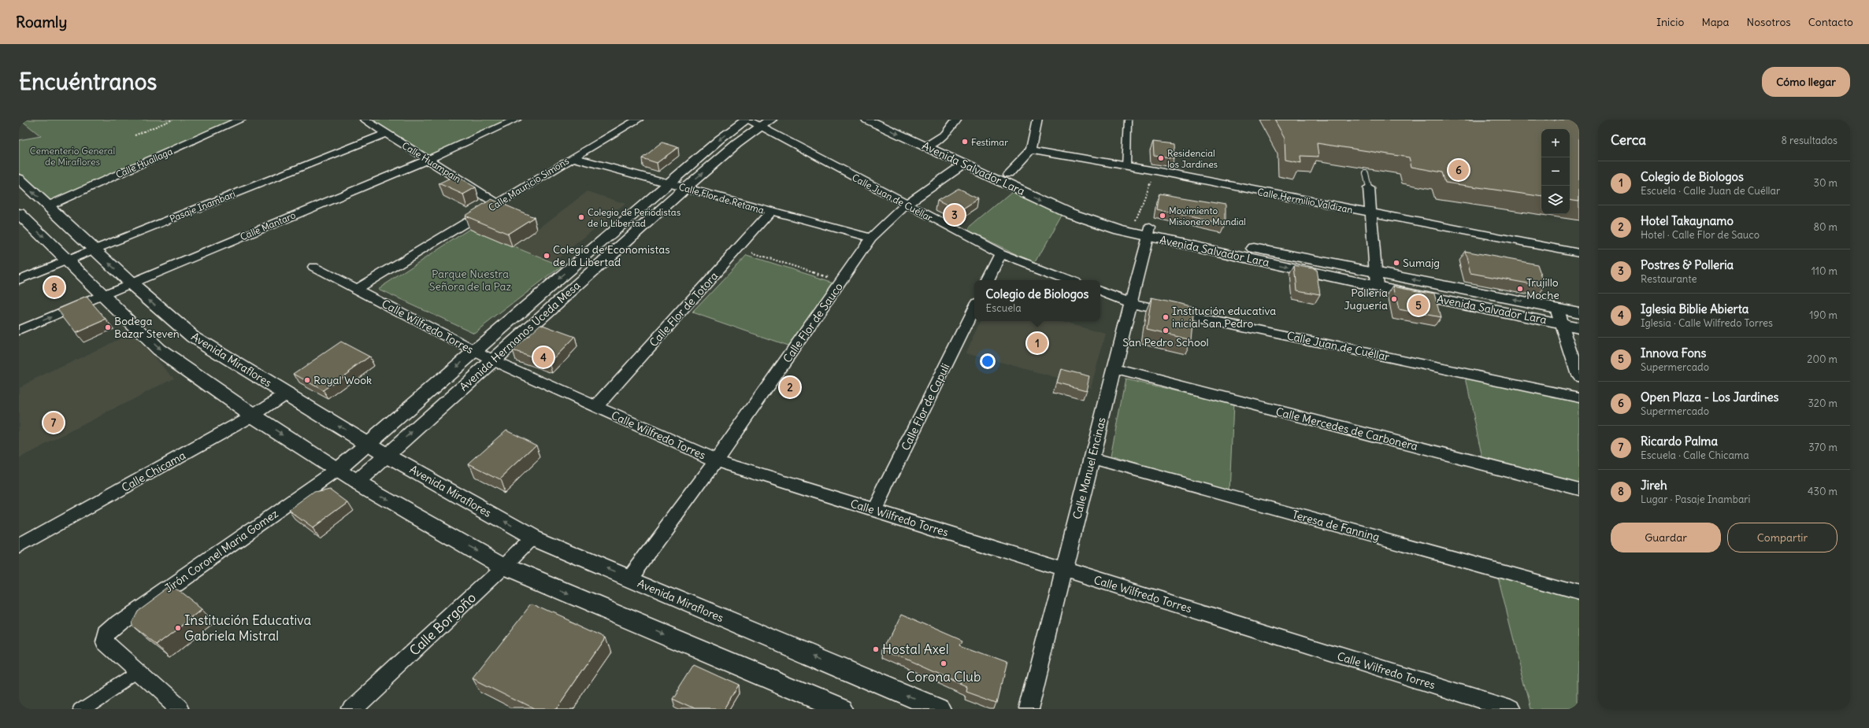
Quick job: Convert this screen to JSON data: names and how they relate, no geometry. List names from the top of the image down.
{
  "streets": {
    "street": [
      "Calle Huampain",
      "Calle Huallaga",
      "Avenida Salvador Lara",
      "Calle Mauricio Simons",
      "Calle Juan de Cuéllar",
      "Calle Flor de Retama",
      "Calle Hermilio Valdizan",
      "Pasaje Inambari",
      "Calle Mantaro",
      "Calle Flor de Totora",
      "Calle Flor de Sauco",
      "Calle Wilfredo Torres",
      "Avenida Hermanos Uceda Mesa",
      "Avenida Miraflores",
      "Calle Flor de Capuli",
      "Calle Mercedes de Carbonera",
      "Calle Manuel Encinas",
      "Calle Chicama",
      "Teresa de Fanning",
      "Jirón Coronel Maria Gomez",
      "Calle Borgoño"
    ]
  },
  "crossings": [
    ["Calle Huampain", "Calle Mauricio Simons"],
    ["Calle Huampain", "Pasaje Inambari"],
    ["Calle Huampain", "Calle Mantaro"],
    ["Calle Huallaga", "Avenida Miraflores"],
    ["Avenida Salvador Lara", "Calle Flor de Sauco"],
    ["Avenida Salvador Lara", "Calle Manuel Encinas"],
    ["Calle Mauricio Simons", "Calle Flor de Retama"],
    ["Calle Mauricio Simons", "Calle Wilfredo Torres"],
    ["Calle Juan de Cuéllar", "Calle Flor de Sauco"],
    ["Calle Juan de Cuéllar", "Avenida Hermanos Uceda Mesa"],
    ["Calle Juan de Cuéllar", "Calle Manuel Encinas"],
    ["Calle Flor de Retama", "Calle Flor de Totora"],
    ["Calle Flor de Retama", "Calle Flor de Sauco"],
    ["Calle Flor de Retama", "Avenida Hermanos Uceda Mesa"],
    ["Pasaje Inambari", "Avenida Miraflores"],
    ["Calle Mantaro", "Avenida Miraflores"],
    ["Calle Flor de Totora", "Calle Wilfredo Torres"],
    ["Calle Flor de Sauco", "Calle Wilfredo Torres"],
    ["Calle Flor de Sauco", "Avenida Miraflores"],
    ["Calle Wilfredo Torres", "Avenida Hermanos Uceda Mesa"],
    ["Calle Wilfredo Torres", "Calle Flor de Capuli"],
    ["Calle Wilfredo Torres", "Calle Manuel Encinas"],
    ["Avenida Hermanos Uceda Mesa", "Avenida Miraflores"],
    ["Avenida Hermanos Uceda Mesa", "Jirón Coronel Maria Gomez"],
    ["Avenida Miraflores", "Calle Chicama"],
    ["Avenida Miraflores", "Calle Borgoño"],
    ["Calle Mercedes de Carbonera", "Calle Manuel Encinas"],
    ["Calle Manuel Encinas", "Teresa de Fanning"]
  ],
  "parks": ["Cementerio General de Miraflores", "Parque Nuestra Señora de la Paz"],
  "places": [
    "Festimar",
    "Residencial los Jardines",
    "Movimiento Misionero Mundial",
    "Colegio de Periodistas de la Libertad",
    "Colegio de Economistas de la Libertad",
    "Sumajg",
    "Trujillo Moche",
    "Pollería Juguería",
    "Institución educativa inicial San Pedro",
    "Bodega Bazar Steven",
    "San Pedro School",
    "Royal Wook",
    "Institución Educativa Gabriela Mistral",
    "Hostal Axel",
    "Corona Club"
  ],
  "page": {
    "header": "Roamly",
    "nav": [
      "Inicio",
      "Mapa",
      "Nosotros",
      "Contacto"
    ],
    "buttons": [
      "Cómo llegar",
      ["Guardar", "Compartir"]
    ],
    "title": "Encuéntranos",
    "heading": ["Cerca", "8 resultados"],
    "map_buttons": ["+", "−"],
    "pins": [
      "6",
      "3",
      "8",
      "5",
      "1",
      "4",
      "2",
      "7"
    ],
    "list": [
      {
        "mark": "1",
        "name": "Colegio de Biologos",
        "note": "Escuela · Calle Juan de Cuéllar",
        "value": "30 m"
      },
      {
        "mark": "2",
        "name": "Hotel Takaynamo",
        "note": "Hotel · Calle Flor de Sauco",
        "value": "80 m"
      },
      {
        "mark": "3",
        "name": "Postres & Polleria",
        "note": "Restaurante",
        "value": "110 m"
      },
      {
        "mark": "4",
        "name": "Iglesia Biblie Abierta",
        "note": "Iglesia · Calle Wilfredo Torres",
        "value": "190 m"
      },
      {
        "mark": "5",
        "name": "Innova Fons",
        "note": "Supermercado",
        "value": "200 m"
      },
      {
        "mark": "6",
        "name": "Open Plaza - Los Jardines",
        "note": "Supermercado",
        "value": "320 m"
      },
      {
        "mark": "7",
        "name": "Ricardo Palma",
        "note": "Escuela · Calle Chicama",
        "value": "370 m"
      },
      {
        "mark": "8",
        "name": "Jireh",
        "note": "Lugar · Pasaje Inambari",
        "value": "430 m"
      }
    ],
    "popup": ["Colegio de Biologos", "Escuela"]
  }
}
